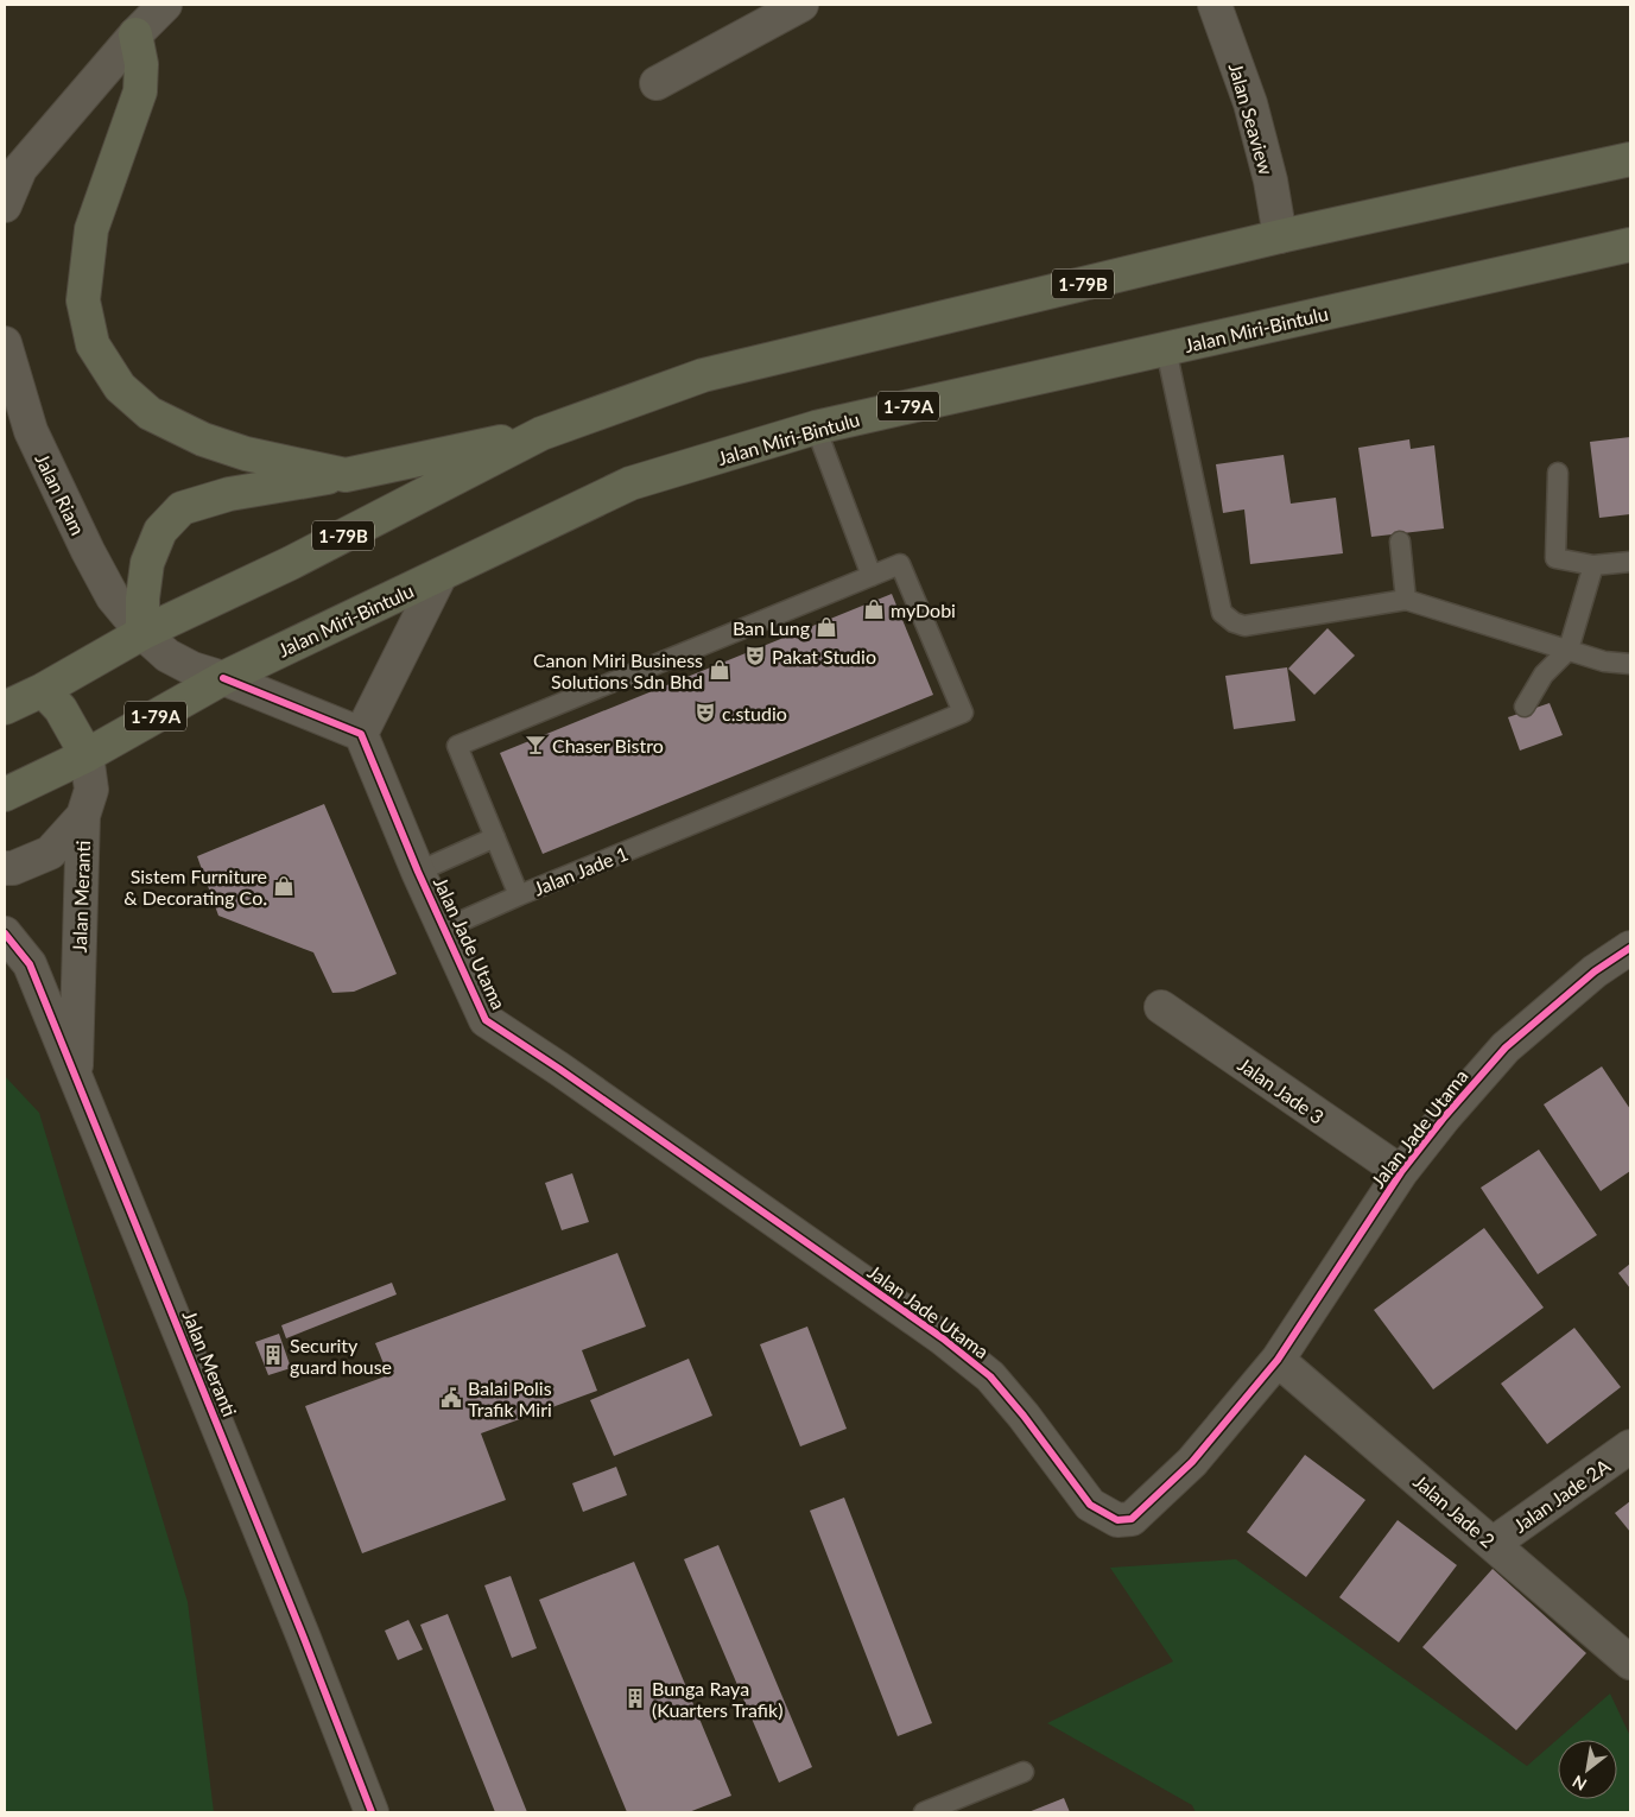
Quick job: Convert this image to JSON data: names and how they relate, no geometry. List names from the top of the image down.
{
  "streets": {
    "highway": ["1-79B", "Jalan Miri-Bintulu", "1-79A"],
    "street": [
      "Jalan Seaview",
      "Jalan Riam",
      "Jalan Meranti",
      "Jalan Jade Utama",
      "Jalan Jade 3",
      "Jalan Jade 2A",
      "Jalan Jade 2"
    ],
    "lane": ["Jalan Jade 1"]
  },
  "crossings": [
    ["Jalan Seaview", "1-79B"],
    ["1-79B", "Jalan Riam"],
    ["Jalan Miri-Bintulu", "Jalan Riam"],
    ["Jalan Miri-Bintulu", "Jalan Meranti"],
    ["Jalan Jade Utama", "Jalan Jade 3"],
    ["Jalan Jade Utama", "Jalan Jade 2"],
    ["Jalan Jade 2A", "Jalan Jade 2"]
  ],
  "places": {
    "shop": [
      "myDobi",
      "Ban Lung",
      "Canon Miri Business Solutions Sdn Bhd",
      "Sistem Furniture & Decorating Co."
    ],
    "theatre": ["Pakat Studio", "c.studio"],
    "bar": ["Chaser Bistro"],
    "building": ["Security guard house", "Bunga Raya (Kuarters Trafik)"],
    "public building": ["Balai Polis Trafik Miri"]
  },
  "north": "bottom left"
}
